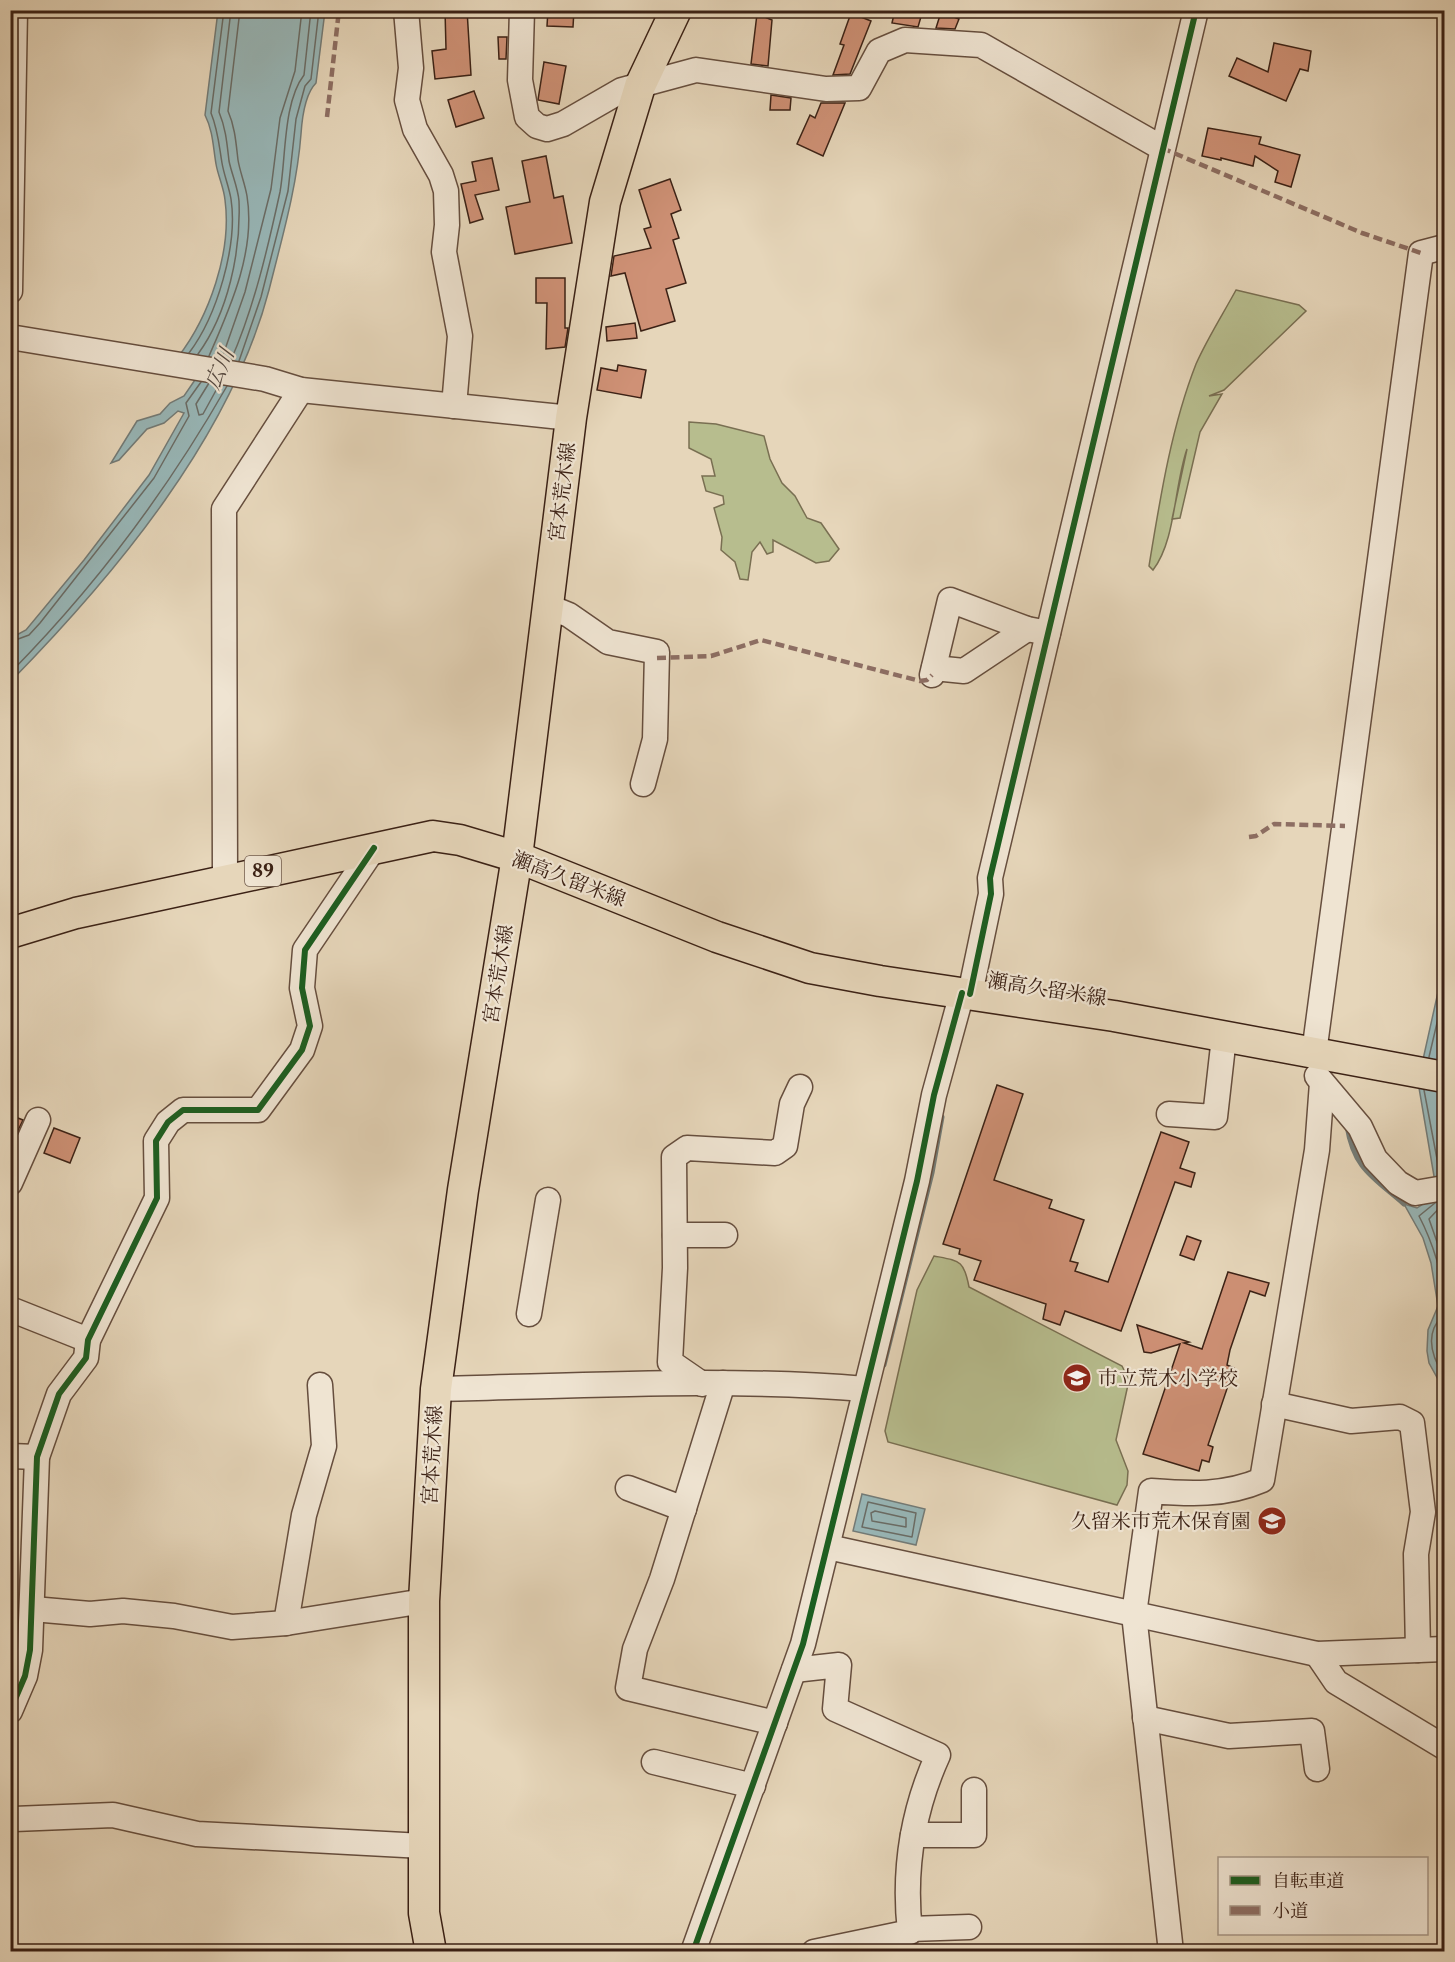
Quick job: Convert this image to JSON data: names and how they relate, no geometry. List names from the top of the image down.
{
  "streets": {
    "main road": ["宮本荒木線", "89", "瀬高久留米線"]
  },
  "crossings": [
    ["宮本荒木線", "瀬高久留米線"]
  ],
  "water": ["広川"],
  "places": {
    "school or university": ["市立荒木小学校", "久留米市荒木保育園"]
  },
  "legend": ["自転車道", "小道"]
}
